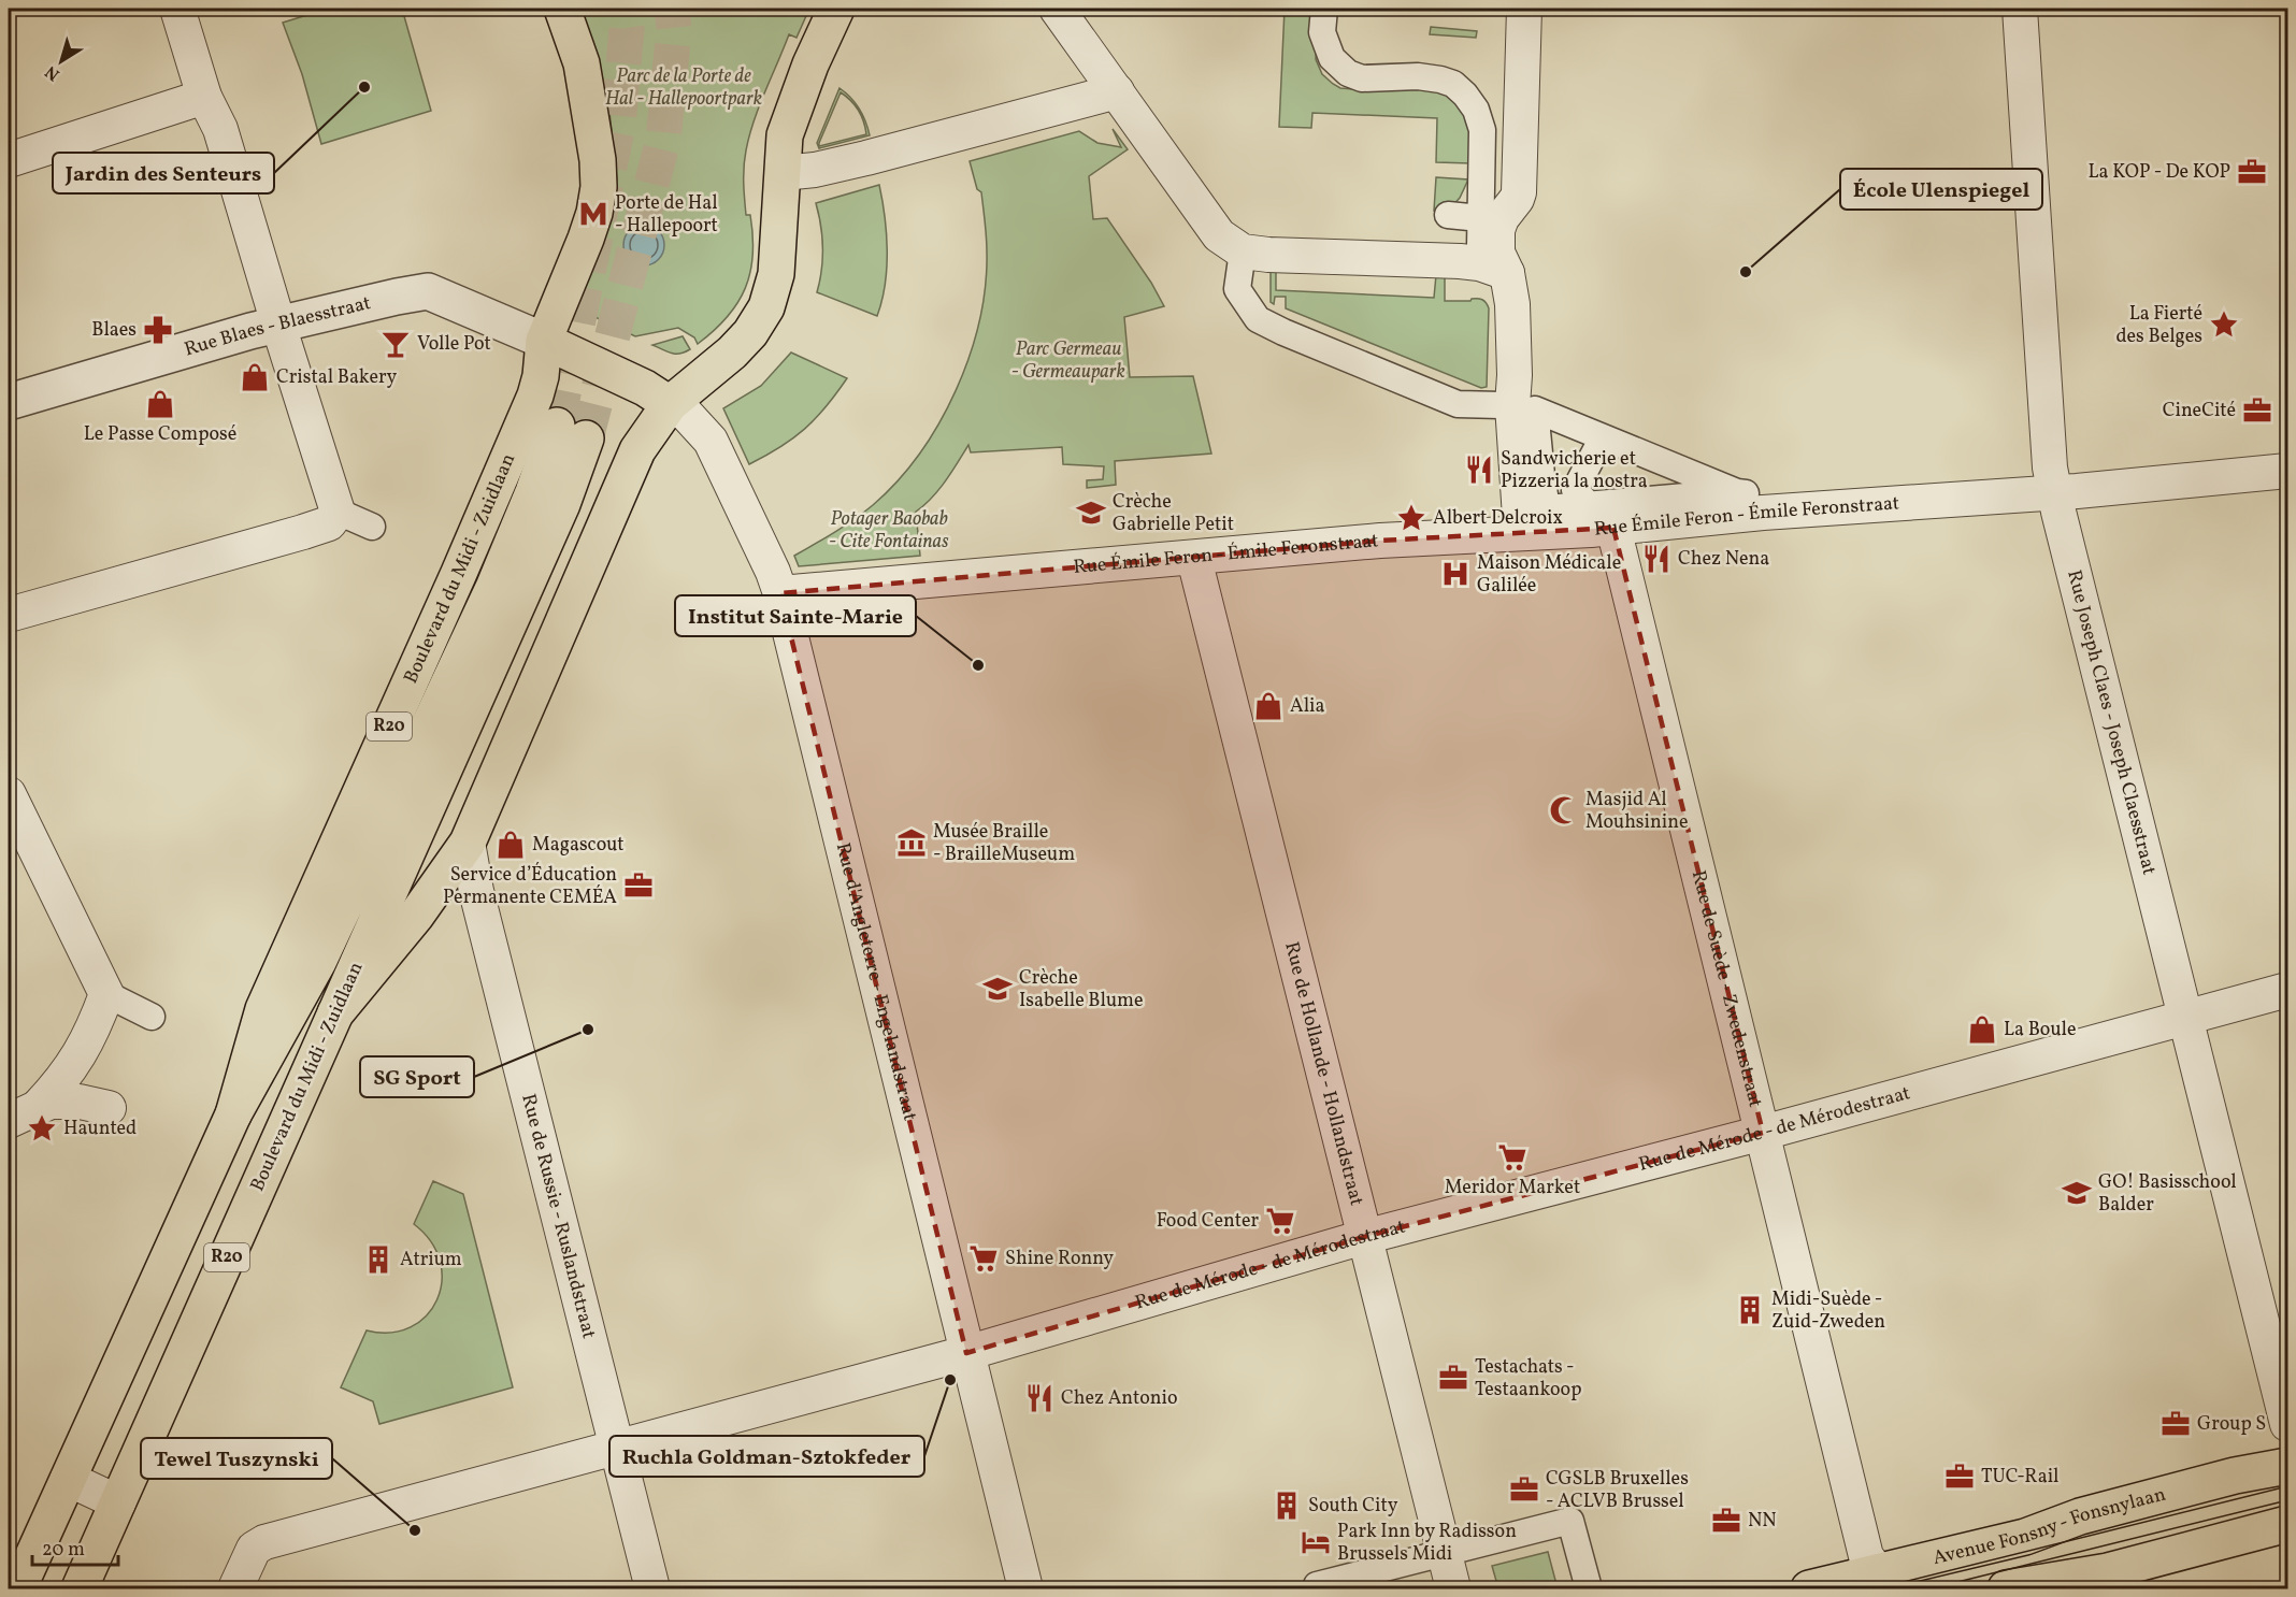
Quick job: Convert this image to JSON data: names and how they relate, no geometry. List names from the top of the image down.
{
  "streets": {
    "main road": ["Boulevard du Midi - Zuidlaan", "R20", "Avenue Fonsny - Fonsnylaan"],
    "street": [
      "Rue Blaes - Blaesstraat",
      "Rue Émile Feron - Émile Feronstraat",
      "Rue Joseph Claes - Joseph Claesstraat",
      "Rue d'Angleterre - Engelandstraat",
      "Rue de Suède - Zwedenstraat",
      "Rue de Hollande - Hollandstraat",
      "Rue de Mérode - de Mérodestraat",
      "Rue de Russie - Ruslandstraat"
    ]
  },
  "crossings": [
    ["Rue Blaes - Blaesstraat", "Boulevard du Midi - Zuidlaan"],
    ["Rue Émile Feron - Émile Feronstraat", "Rue Joseph Claes - Joseph Claesstraat"],
    ["Rue Émile Feron - Émile Feronstraat", "Rue d'Angleterre - Engelandstraat"],
    ["Rue Émile Feron - Émile Feronstraat", "Rue de Suède - Zwedenstraat"],
    ["Rue Émile Feron - Émile Feronstraat", "Rue de Hollande - Hollandstraat"],
    ["Rue Joseph Claes - Joseph Claesstraat", "Rue de Mérode - de Mérodestraat"],
    ["Rue d'Angleterre - Engelandstraat", "Rue de Mérode - de Mérodestraat"],
    ["Rue de Suède - Zwedenstraat", "Rue de Mérode - de Mérodestraat"],
    ["Rue de Suède - Zwedenstraat", "Avenue Fonsny - Fonsnylaan"],
    ["Rue de Hollande - Hollandstraat", "Rue de Mérode - de Mérodestraat"],
    ["Rue de Mérode - de Mérodestraat", "Rue de Russie - Ruslandstraat"]
  ],
  "parks": ["Parc de la Porte de Hal - Hallepoortpark", "Parc Germeau - Germeaupark", "Potager Baobab - Cite Fontainas"],
  "places": {
    "other": [
      "Jardin des Senteurs",
      "École Ulenspiegel",
      "Institut Sainte-Marie",
      "SG Sport",
      "Ruchla Goldman-Sztokfeder",
      "Tewel Tuszynski"
    ],
    "office": [
      "La KOP - De KOP",
      "CineCité",
      "Service d’Éducation Permanente CEMÉA",
      "Testachats - Testaankoop",
      "Group S",
      "TUC-Rail",
      "CGSLB Bruxelles - ACLVB Brussel",
      "NN"
    ],
    "metro station": ["Porte de Hal - Hallepoort"],
    "place": ["La Fierté des Belges", "Albert Delcroix", "Haunted"],
    "pharmacy": ["Blaes"],
    "bar": ["Volle Pot"],
    "shop": [
      "Cristal Bakery",
      "Le Passe Composé",
      "Alia",
      "Magascout",
      "La Boule"
    ],
    "restaurant": ["Sandwicherie et Pizzeria la nostra", "Chez Nena", "Chez Antonio"],
    "school or university": ["Crèche Gabrielle Petit", "Crèche Isabelle Blume", "GO! Basisschool Balder"],
    "hospital": ["Maison Médicale Galilée"],
    "mosque": ["Masjid Al Mouhsinine"],
    "museum": ["Musée Braille - BrailleMuseum"],
    "supermarket": ["Meridor Market", "Food Center", "Shine Ronny"],
    "building": ["Atrium", "Midi-Suède - Zuid-Zweden", "South City"],
    "hotel": ["Park Inn by Radisson Brussels Midi"]
  },
  "scale_bar": "20 m",
  "north": "bottom left"
}
